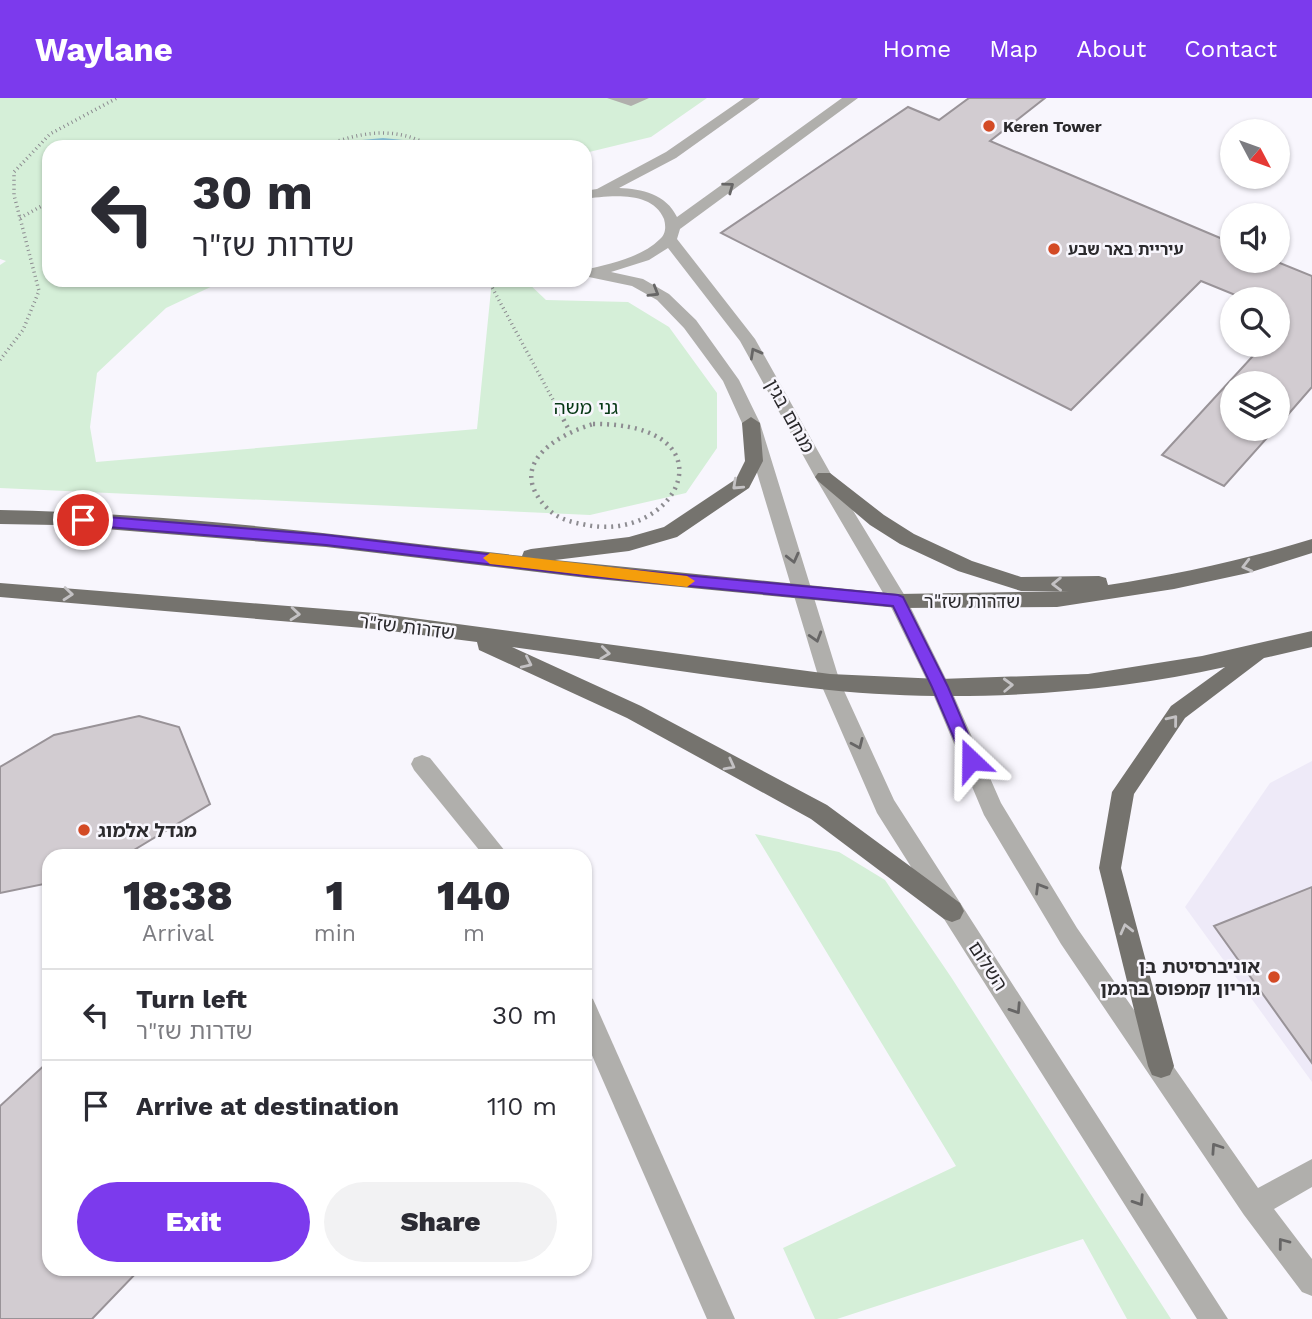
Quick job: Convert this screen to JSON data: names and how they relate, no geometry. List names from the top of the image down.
{
  "streets": {
    "main road": ["שדרות שז\"ר"],
    "street": ["מנחם בגין", "השלום"]
  },
  "crossings": [
    ["מנחם בגין", "שדרות שז\"ר"],
    ["מנחם בגין", "השלום"],
    ["שדרות שז\"ר", "השלום"]
  ],
  "parks": ["גני משה"],
  "places": [
    "Keren Tower",
    "עיריית באר שבע",
    "מגדל אלמוג",
    "אוניברסיטת בן גוריון קמפוס ברגמן"
  ],
  "north": "bottom right",
  "page": {
    "header": "Waylane",
    "nav": [
      "Home",
      "Map",
      "About",
      "Contact"
    ],
    "turn": ["30 m", "שדרות שז\"ר"],
    "eta": [
      "18:38",
      "Arrival",
      "1",
      "min",
      "140",
      "m"
    ],
    "list": [
      {
        "name": "Turn left",
        "note": "שדרות שז\"ר",
        "value": "30 m"
      },
      {
        "name": "Arrive at destination",
        "value": "110 m"
      }
    ],
    "buttons": ["Exit", "Share"]
  }
}
